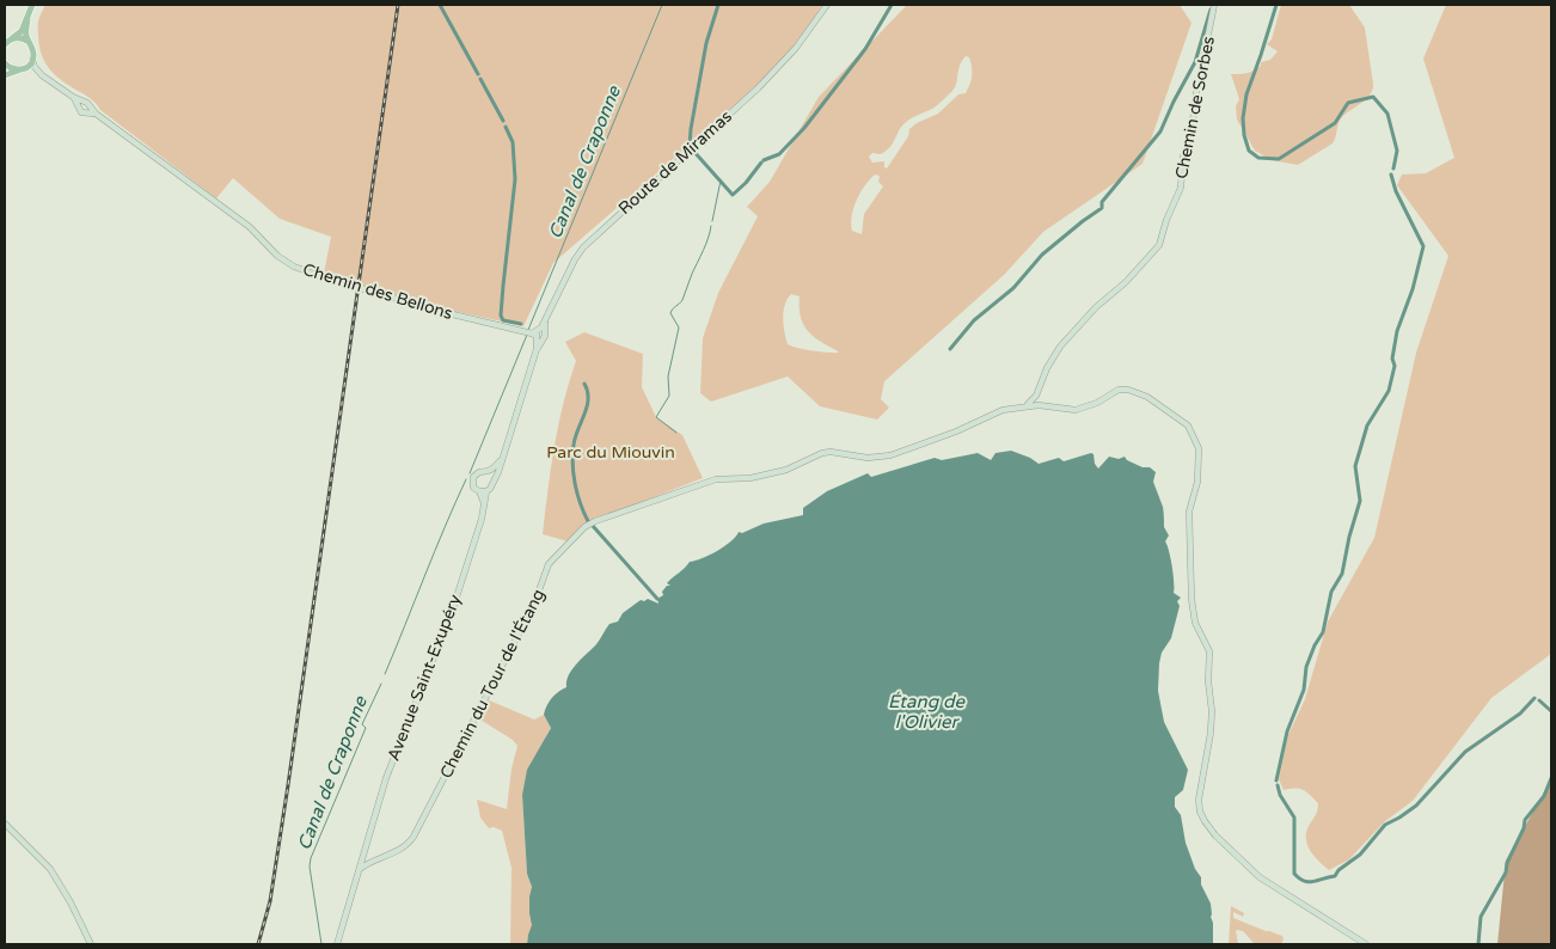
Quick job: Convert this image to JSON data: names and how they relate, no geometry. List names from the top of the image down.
{
  "streets": {
    "street": [
      "Chemin de Sorbes",
      "Route de Miramas",
      "Chemin des Bellons",
      "Avenue Saint-Exupéry",
      "Chemin du Tour de l'Étang"
    ]
  },
  "crossings": [
    ["Chemin de Sorbes", "Chemin du Tour de l'Étang"],
    ["Route de Miramas", "Chemin des Bellons"],
    ["Avenue Saint-Exupéry", "Chemin du Tour de l'Étang"]
  ],
  "water": ["Canal de Craponne", "Étang de l'Olivier"],
  "parks": ["Parc du Miouvin"]
}
